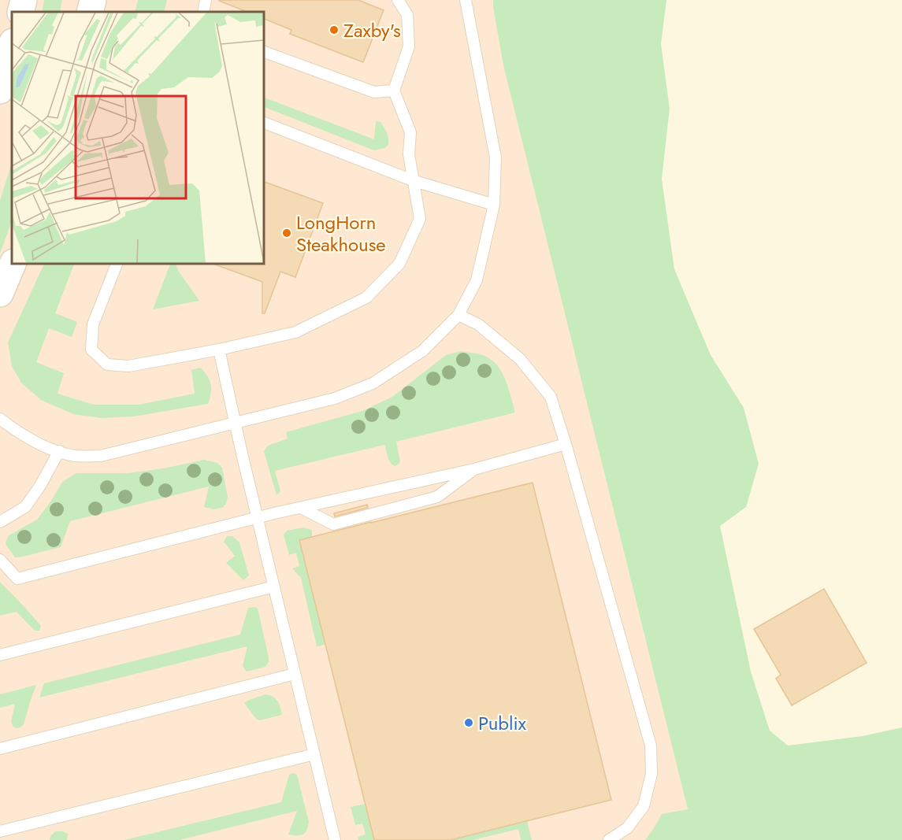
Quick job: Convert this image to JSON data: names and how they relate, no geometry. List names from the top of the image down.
{
  "places": ["Zaxby's", "LongHorn Steakhouse", "Publix"]
}
